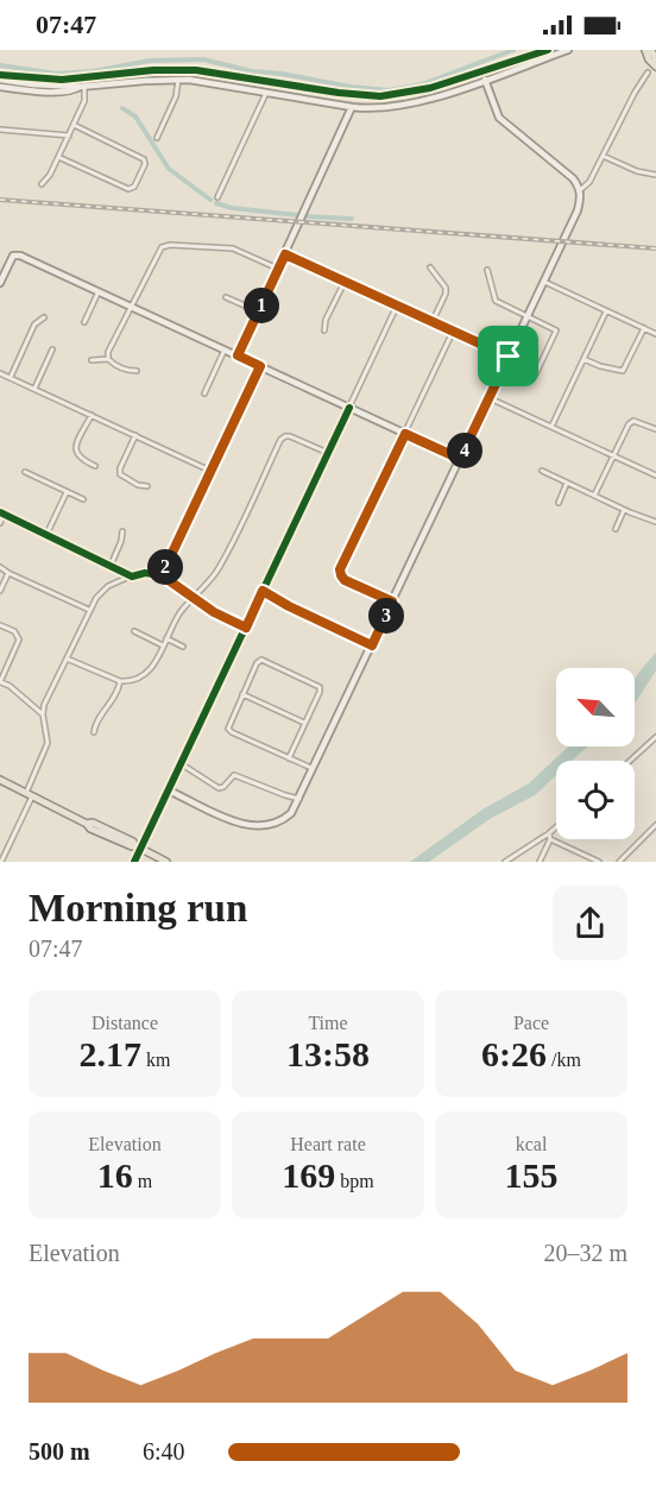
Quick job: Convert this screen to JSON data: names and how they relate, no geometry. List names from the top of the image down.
{
  "north": "top left",
  "page": {
    "status": "07:47",
    "pins": [
      "1",
      "4",
      "2",
      "3"
    ],
    "heading": ["Morning run", "07:47"],
    "stats": [
      ["Distance", "2.17 km"],
      ["Time", "13:58"],
      ["Pace", "6:26 /km"],
      ["Elevation", "16 m"],
      ["Heart rate", "169 bpm"],
      ["kcal", "155"]
    ],
    "chart": ["Elevation", "20–32 m"],
    "list": [
      {
        "name": "500 m",
        "note": "6:40"
      }
    ]
  }
}
